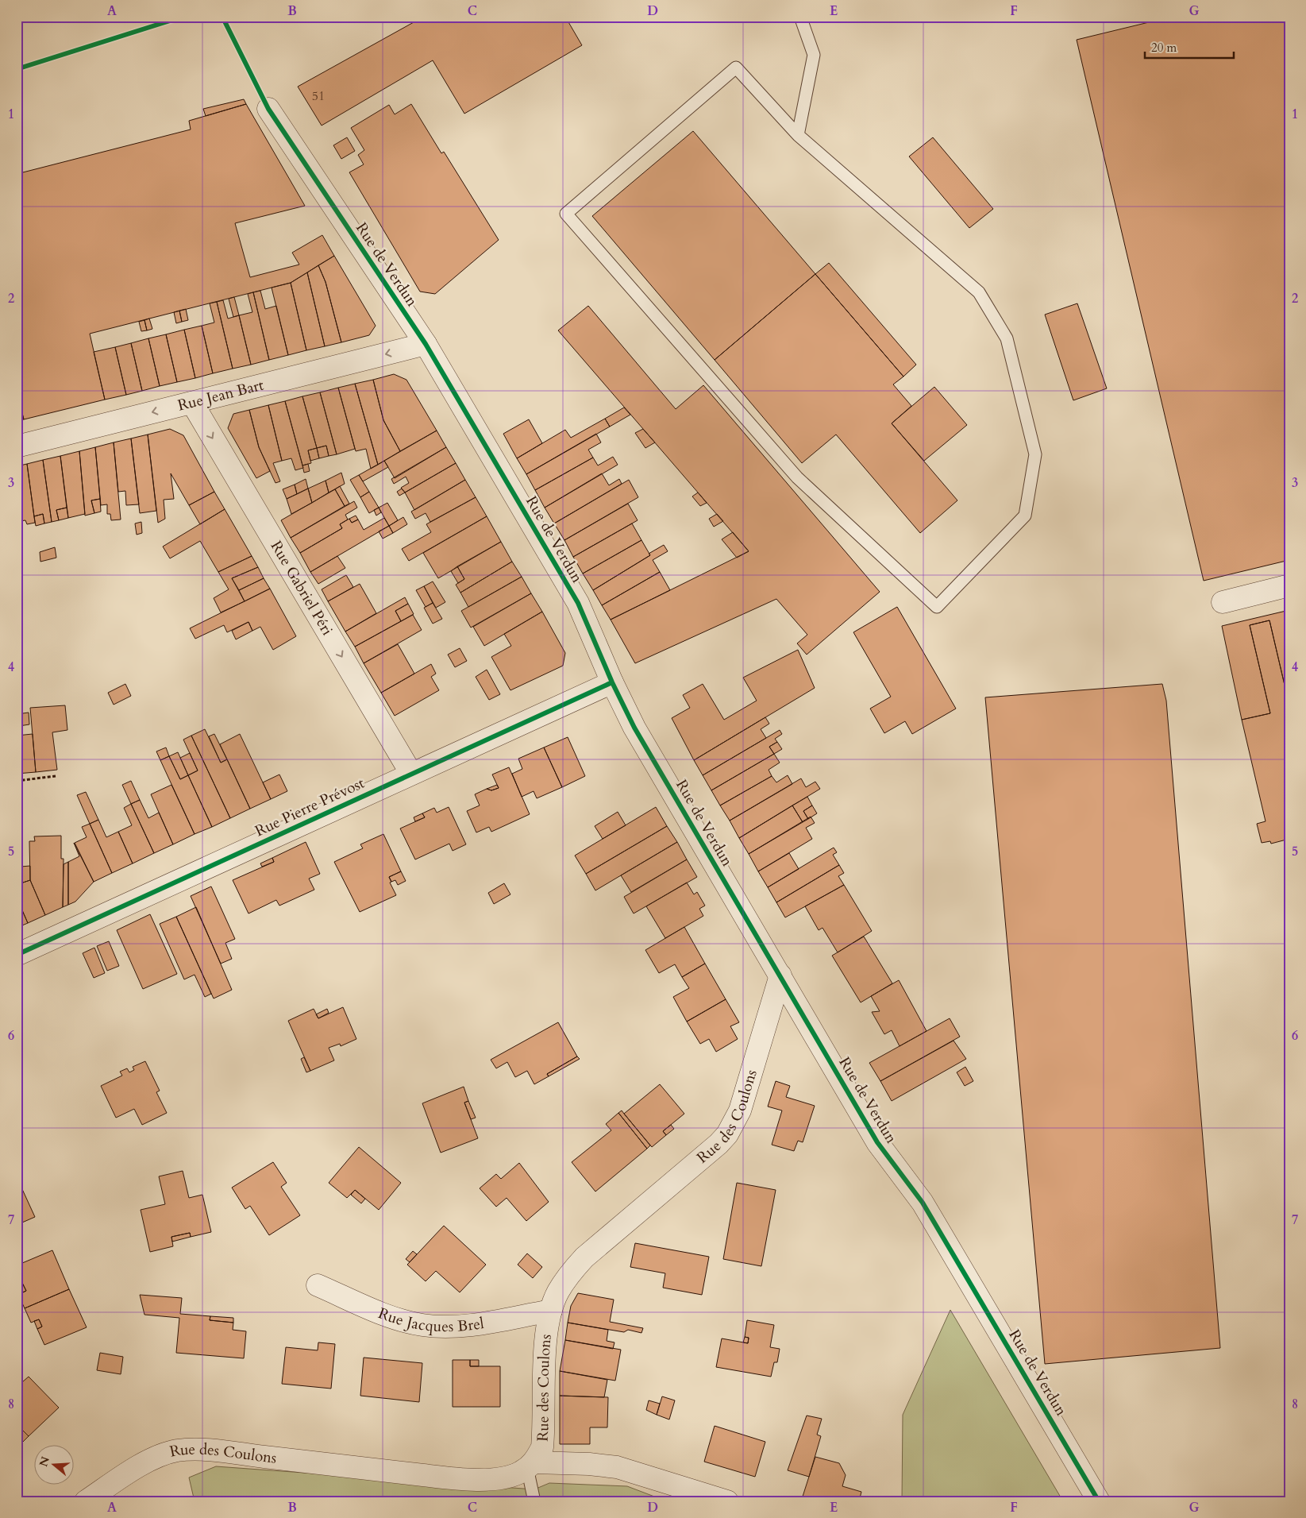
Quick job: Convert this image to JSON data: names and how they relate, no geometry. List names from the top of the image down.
{
  "streets": {
    "street": [
      "Rue de Verdun",
      "Rue Jean Bart",
      "Rue Gabriel Péri",
      "Rue Pierre Prévost",
      "Rue des Coulons",
      "Rue Jacques Brel"
    ]
  },
  "crossings": [
    ["Rue de Verdun", "Rue Jean Bart"],
    ["Rue de Verdun", "Rue Pierre Prévost"],
    ["Rue de Verdun", "Rue des Coulons"],
    ["Rue Jean Bart", "Rue Gabriel Péri"],
    ["Rue Gabriel Péri", "Rue Pierre Prévost"],
    ["Rue des Coulons", "Rue Jacques Brel"]
  ],
  "one_way": ["Rue Jean Bart", "Rue Gabriel Péri"],
  "house_numbers": ["51"],
  "scale_bar": "20 m",
  "north": "left",
  "grid": {
    "columns": [
      "A",
      "B",
      "C",
      "D",
      "E",
      "F",
      "G"
    ],
    "rows": [
      "1",
      "2",
      "3",
      "4",
      "5",
      "6",
      "7",
      "8"
    ]
  }
}
